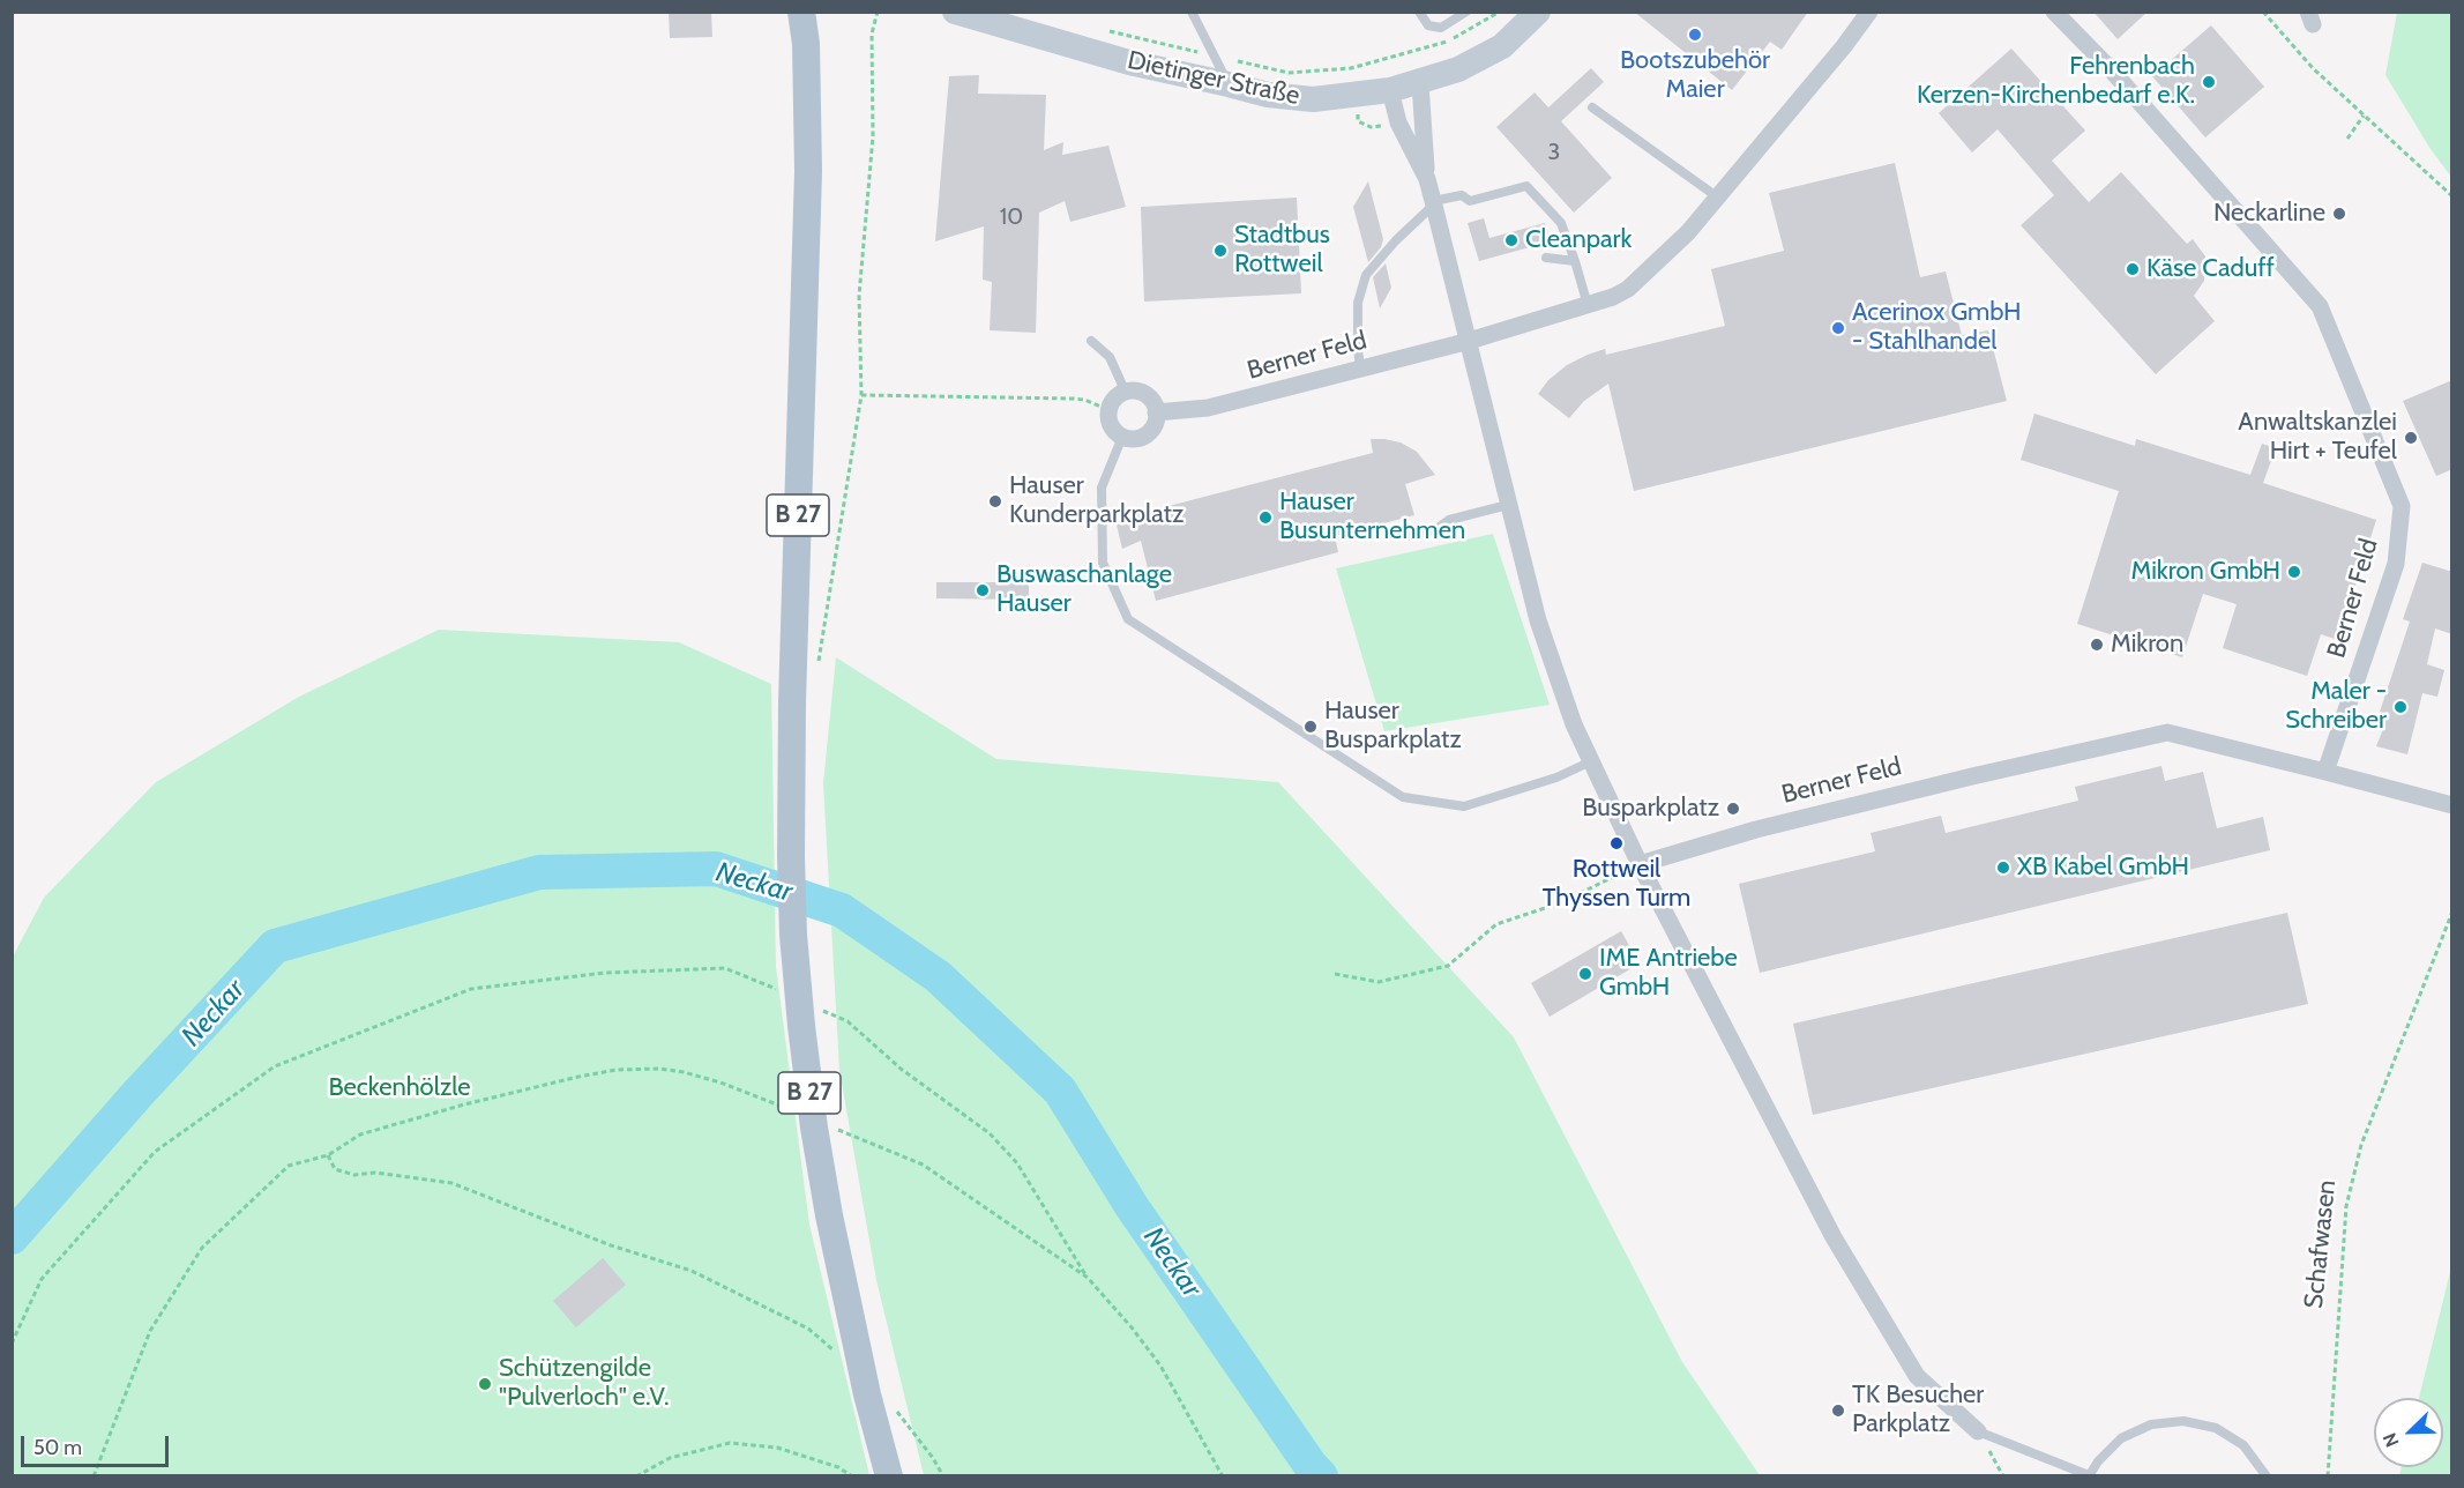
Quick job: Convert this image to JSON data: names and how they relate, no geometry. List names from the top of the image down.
{
  "streets": {
    "main road": ["B 27"],
    "street": ["Dietinger Straße", "Berner Feld"],
    "path": ["Schafwasen"]
  },
  "water": ["Neckar"],
  "parks": ["Beckenhölzle"],
  "places": [
    "Bootszubehör Maier",
    "Fehrenbach Kerzen-Kirchenbedarf e.K.",
    "Neckarline",
    "Cleanpark",
    "Stadtbus Rottweil",
    "Käse Caduff",
    "Acerinox GmbH - Stahlhandel",
    "Anwaltskanzlei Hirt + Teufel",
    "Hauser Kunderparkplatz",
    "Hauser Busunternehmen",
    "Mikron GmbH",
    "Buswaschanlage Hauser",
    "Mikron",
    "Maler - Schreiber",
    "Hauser Busparkplatz",
    "Busparkplatz",
    "Rottweil Thyssen Turm",
    "XB Kabel GmbH",
    "IME Antriebe GmbH",
    "Schützengilde \"Pulverloch\" e.V.",
    "TK Besucher Parkplatz"
  ],
  "house_numbers": ["3", "10"],
  "scale_bar": "50 m",
  "north": "bottom left"
}
